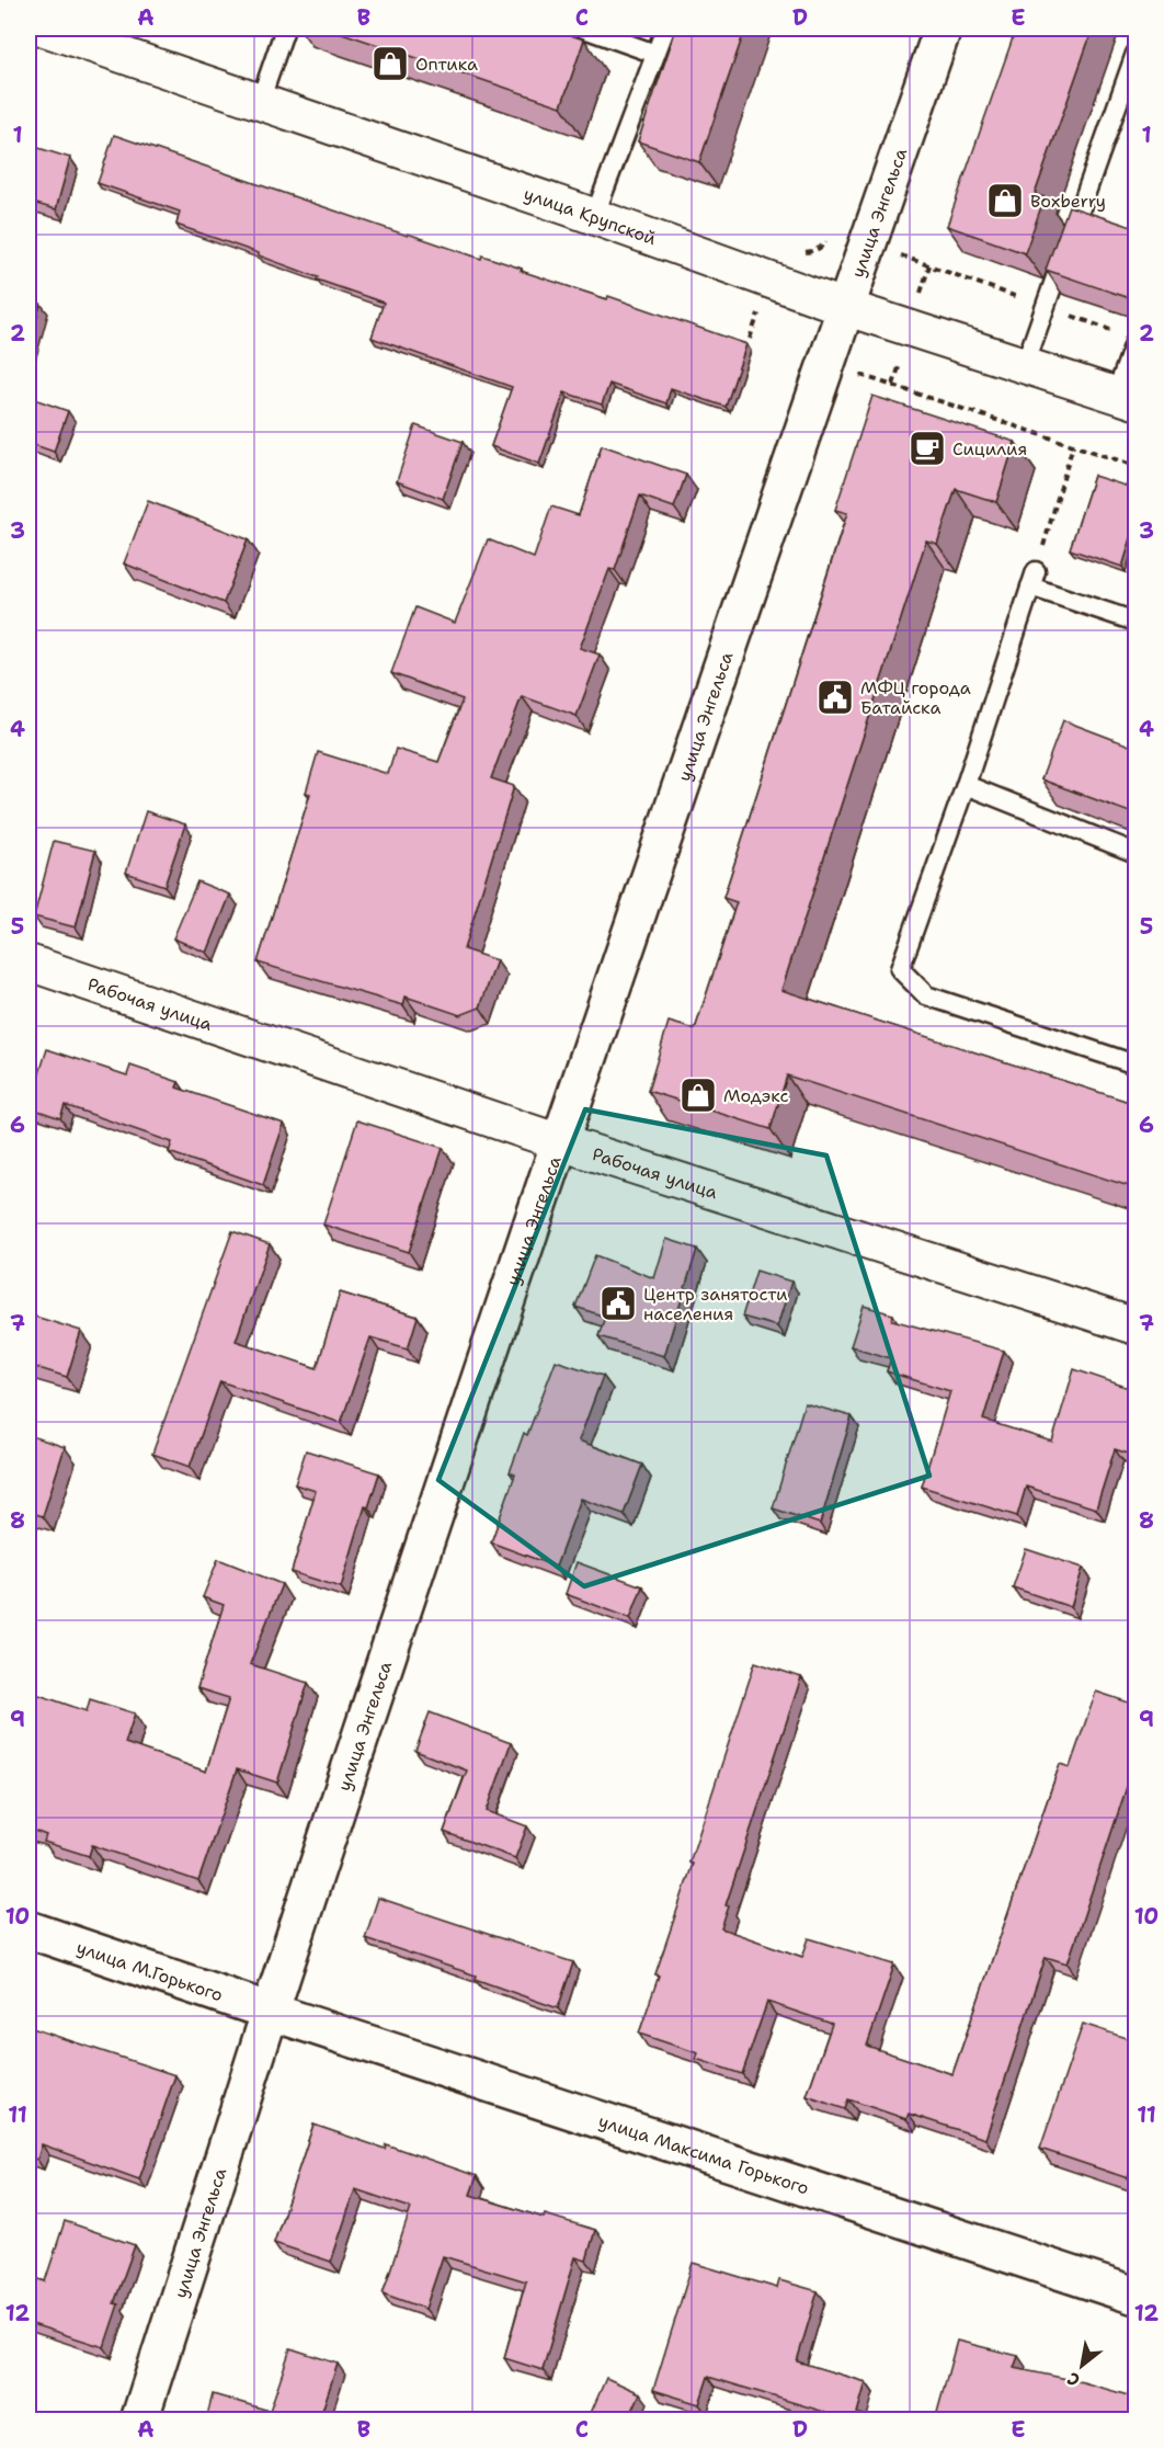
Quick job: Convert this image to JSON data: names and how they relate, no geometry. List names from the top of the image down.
{
  "streets": {
    "main road": ["улица Энгельса", "улица М.Горького", "улица Максима Горького"],
    "street": ["улица Крупской", "Рабочая улица"]
  },
  "crossings": [
    ["улица Энгельса", "улица Крупской"],
    ["улица Энгельса", "Рабочая улица"],
    ["улица Энгельса", "улица М.Горького"],
    ["улица Энгельса", "улица Максима Горького"],
    ["улица М.Горького", "улица Максима Горького"]
  ],
  "places": {
    "shop": ["Оптика", "Boxberry", "Модэкс"],
    "cafe": ["Сицилия"],
    "public building": ["МФЦ города Батайска", "Центр занятости населения"]
  },
  "north": "bottom left",
  "grid": {
    "columns": [
      "A",
      "B",
      "C",
      "D",
      "E"
    ],
    "rows": [
      "1",
      "2",
      "3",
      "4",
      "5",
      "6",
      "7",
      "8",
      "9",
      "10",
      "11",
      "12"
    ]
  }
}
